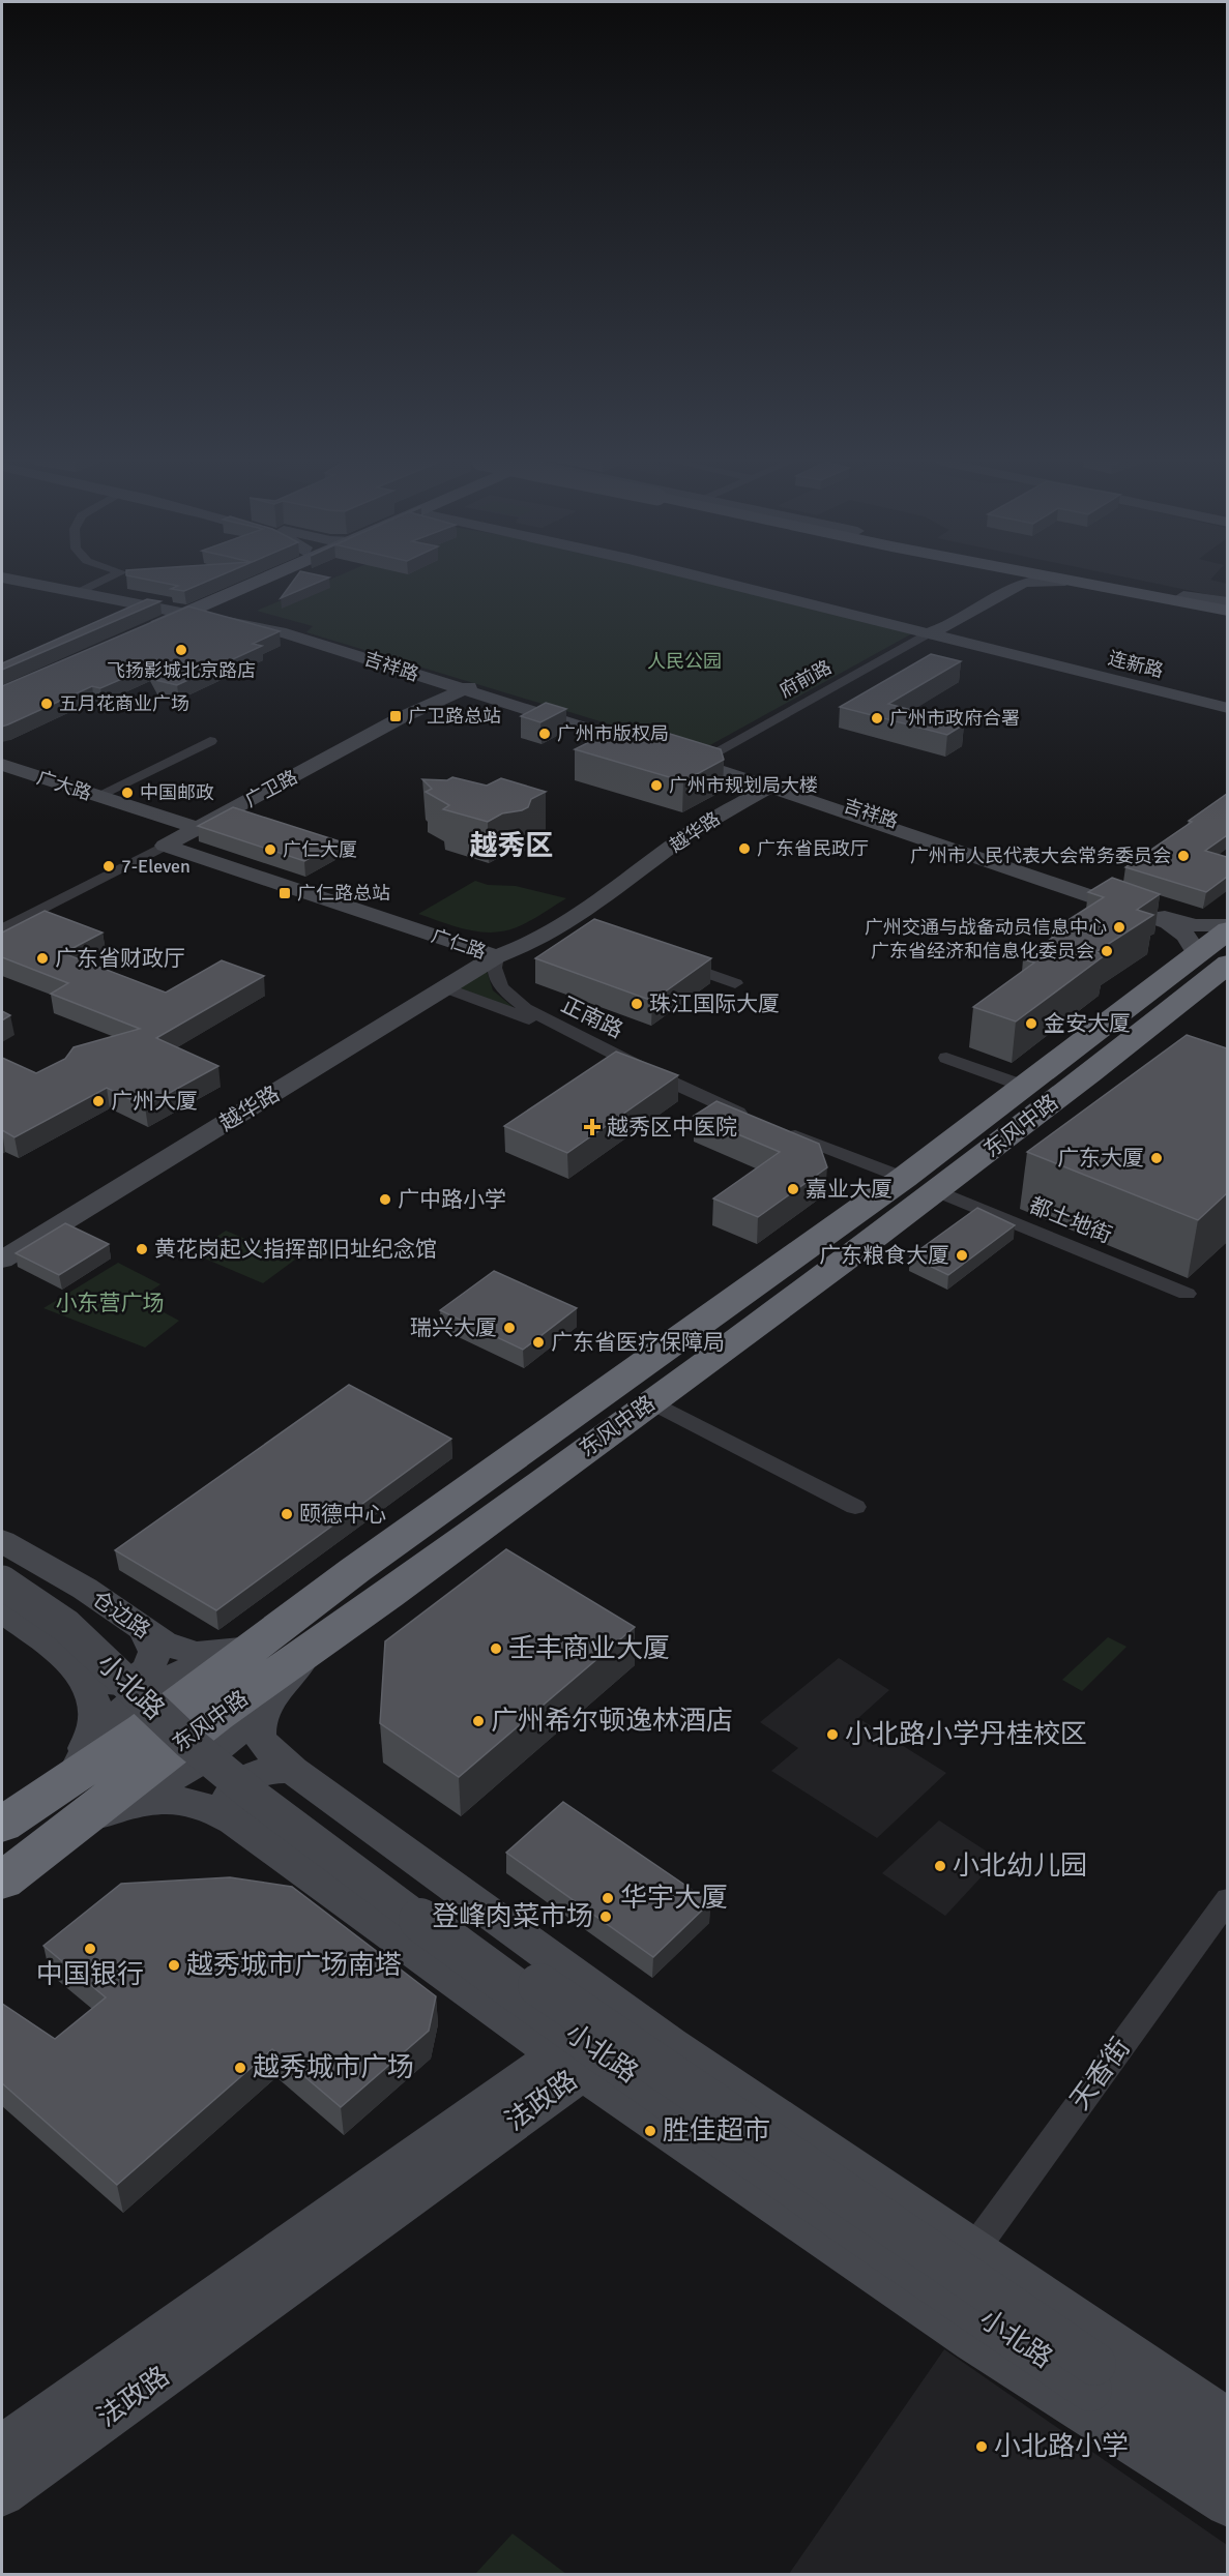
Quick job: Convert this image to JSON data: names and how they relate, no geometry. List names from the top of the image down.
{
  "streets": {
    "highway": ["东风中路"],
    "street": [
      "连新路",
      "吉祥路",
      "府前路",
      "广大路",
      "广卫路",
      "越华路",
      "广仁路",
      "正南路",
      "都土地街",
      "仓边路",
      "小北路",
      "天香街",
      "法政路"
    ]
  },
  "crossings": [
    ["连新路", "府前路"],
    ["吉祥路", "府前路"],
    ["吉祥路", "广卫路"],
    ["吉祥路", "越华路"],
    ["吉祥路", "东风中路"],
    ["广大路", "广卫路"],
    ["广卫路", "广仁路"],
    ["越华路", "广仁路"],
    ["越华路", "正南路"],
    ["广仁路", "正南路"],
    ["东风中路", "都土地街"],
    ["东风中路", "仓边路"],
    ["东风中路", "小北路"],
    ["小北路", "天香街"],
    ["小北路", "法政路"]
  ],
  "districts": ["越秀区"],
  "parks": ["人民公园", "小东营广场"],
  "places": {
    "other": [
      "飞扬影城北京路店",
      "五月花商业广场",
      "广州市政府合署",
      "广州市版权局",
      "广州市规划局大楼",
      "中国邮政",
      "广东省民政厅",
      "广仁大厦",
      "广州市人民代表大会常务委员会",
      "7-Eleven",
      "广州交通与战备动员信息中心",
      "广东省经济和信息化委员会",
      "广东省财政厅",
      "珠江国际大厦",
      "金安大厦",
      "广州大厦",
      "广东大厦",
      "嘉业大厦",
      "广中路小学",
      "黄花岗起义指挥部旧址纪念馆",
      "广东粮食大厦",
      "瑞兴大厦",
      "广东省医疗保障局",
      "颐德中心",
      "壬丰商业大厦",
      "广州希尔顿逸林酒店",
      "小北路小学丹桂校区",
      "小北幼儿园",
      "华宇大厦",
      "登峰肉菜市场",
      "中国银行",
      "越秀城市广场南塔",
      "越秀城市广场",
      "胜佳超市",
      "小北路小学"
    ],
    "transit": ["广卫路总站", "广仁路总站"],
    "health": ["越秀区中医院"]
  }
}
